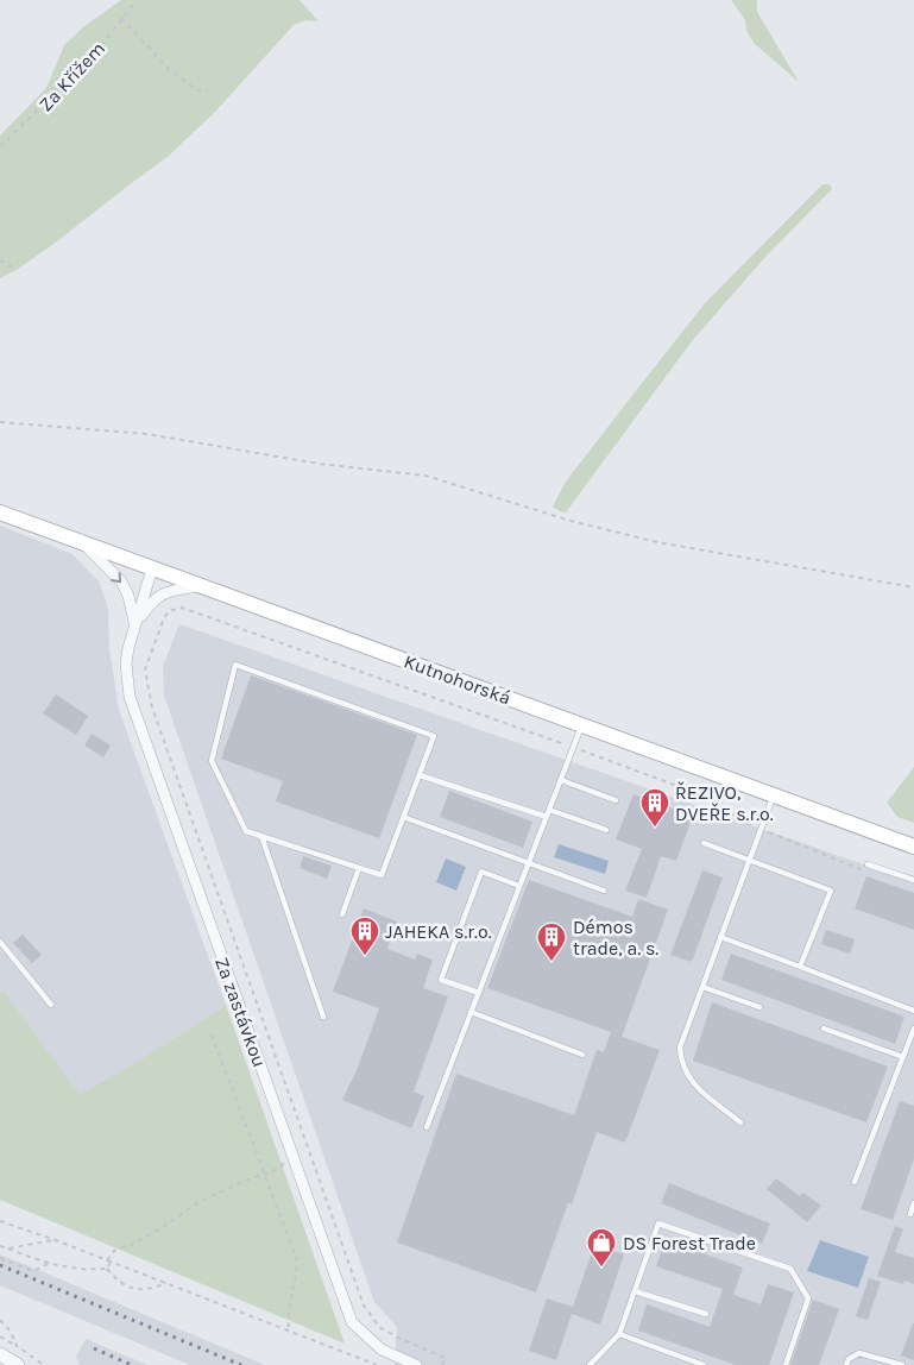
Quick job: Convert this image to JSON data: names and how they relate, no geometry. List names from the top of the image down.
{
  "streets": {
    "main road": ["Kutnohorská"],
    "street": ["Za zastávkou"],
    "path": ["Za Křížem"]
  },
  "crossings": [
    ["Kutnohorská", "Za zastávkou"]
  ],
  "places": {
    "building": ["ŘEZIVO, DVEŘE s.r.o.", "JAHEKA s.r.o.", "Démos trade, a. s."],
    "shop": ["DS Forest Trade"]
  }
}
